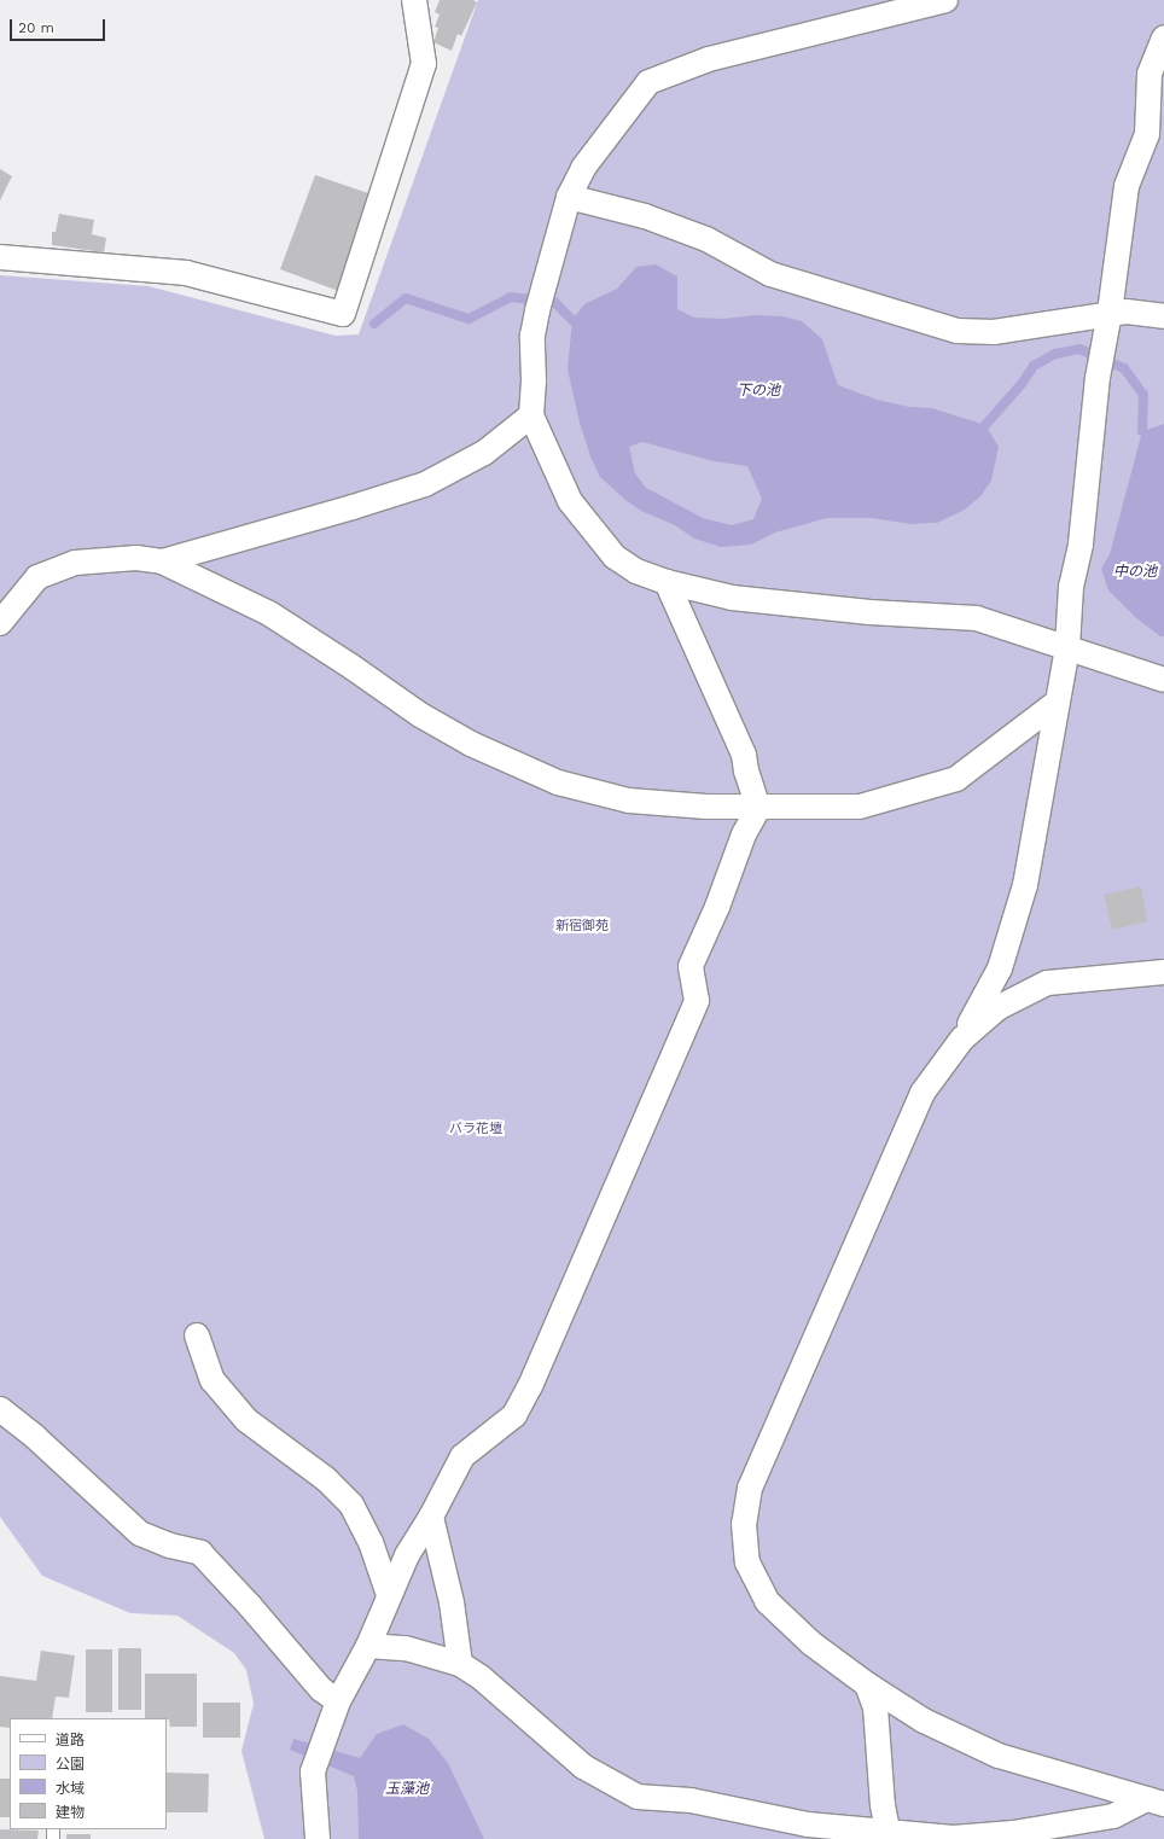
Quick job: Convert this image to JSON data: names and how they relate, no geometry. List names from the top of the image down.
{
  "water": ["下の池", "中の池", "玉藻池"],
  "parks": ["新宿御苑", "バラ花壇"],
  "legend": [
    "道路",
    "公園",
    "水域",
    "建物"
  ],
  "scale_bar": "20 m"
}
